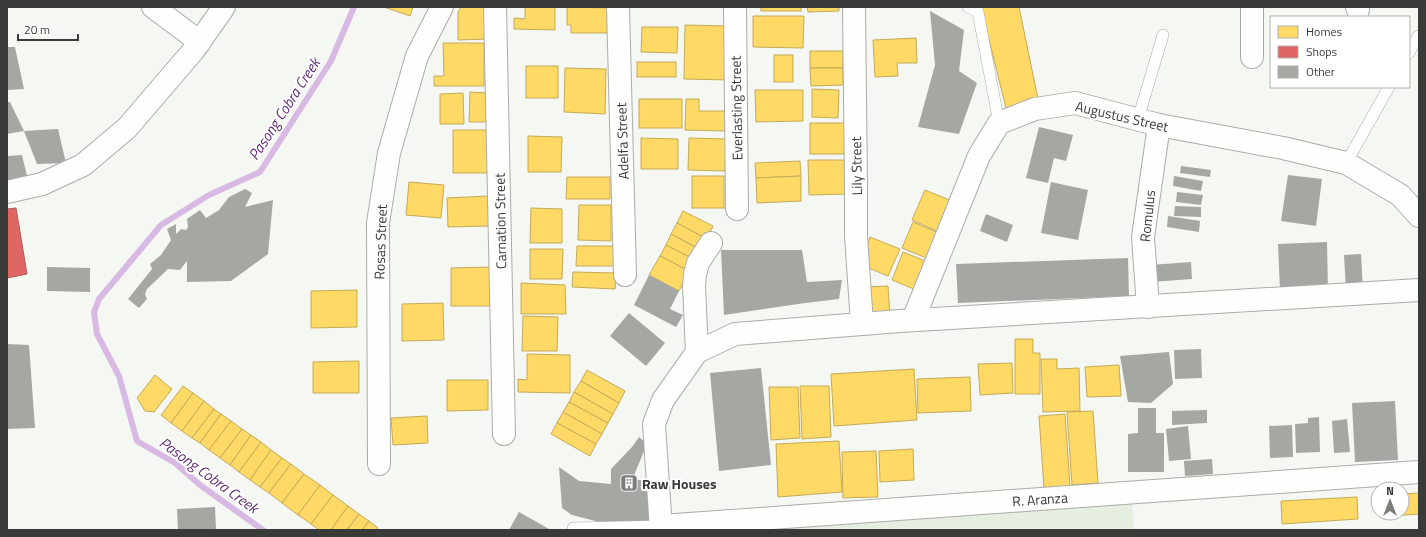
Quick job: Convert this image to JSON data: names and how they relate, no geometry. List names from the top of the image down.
{
  "streets": {
    "street": [
      "Everlasting Street",
      "Augustus Street",
      "Adelfa Street",
      "Lily Street",
      "Romulus",
      "Carnation Street",
      "Rosas Street",
      "R. Aranza"
    ]
  },
  "crossings": [
    ["Augustus Street", "Romulus"]
  ],
  "water": ["Pasong Cobra Creek"],
  "places": {
    "building": ["Raw Houses"]
  },
  "legend": ["Homes", "Shops", "Other"],
  "scale_bar": "20 m",
  "north": "top"
}
